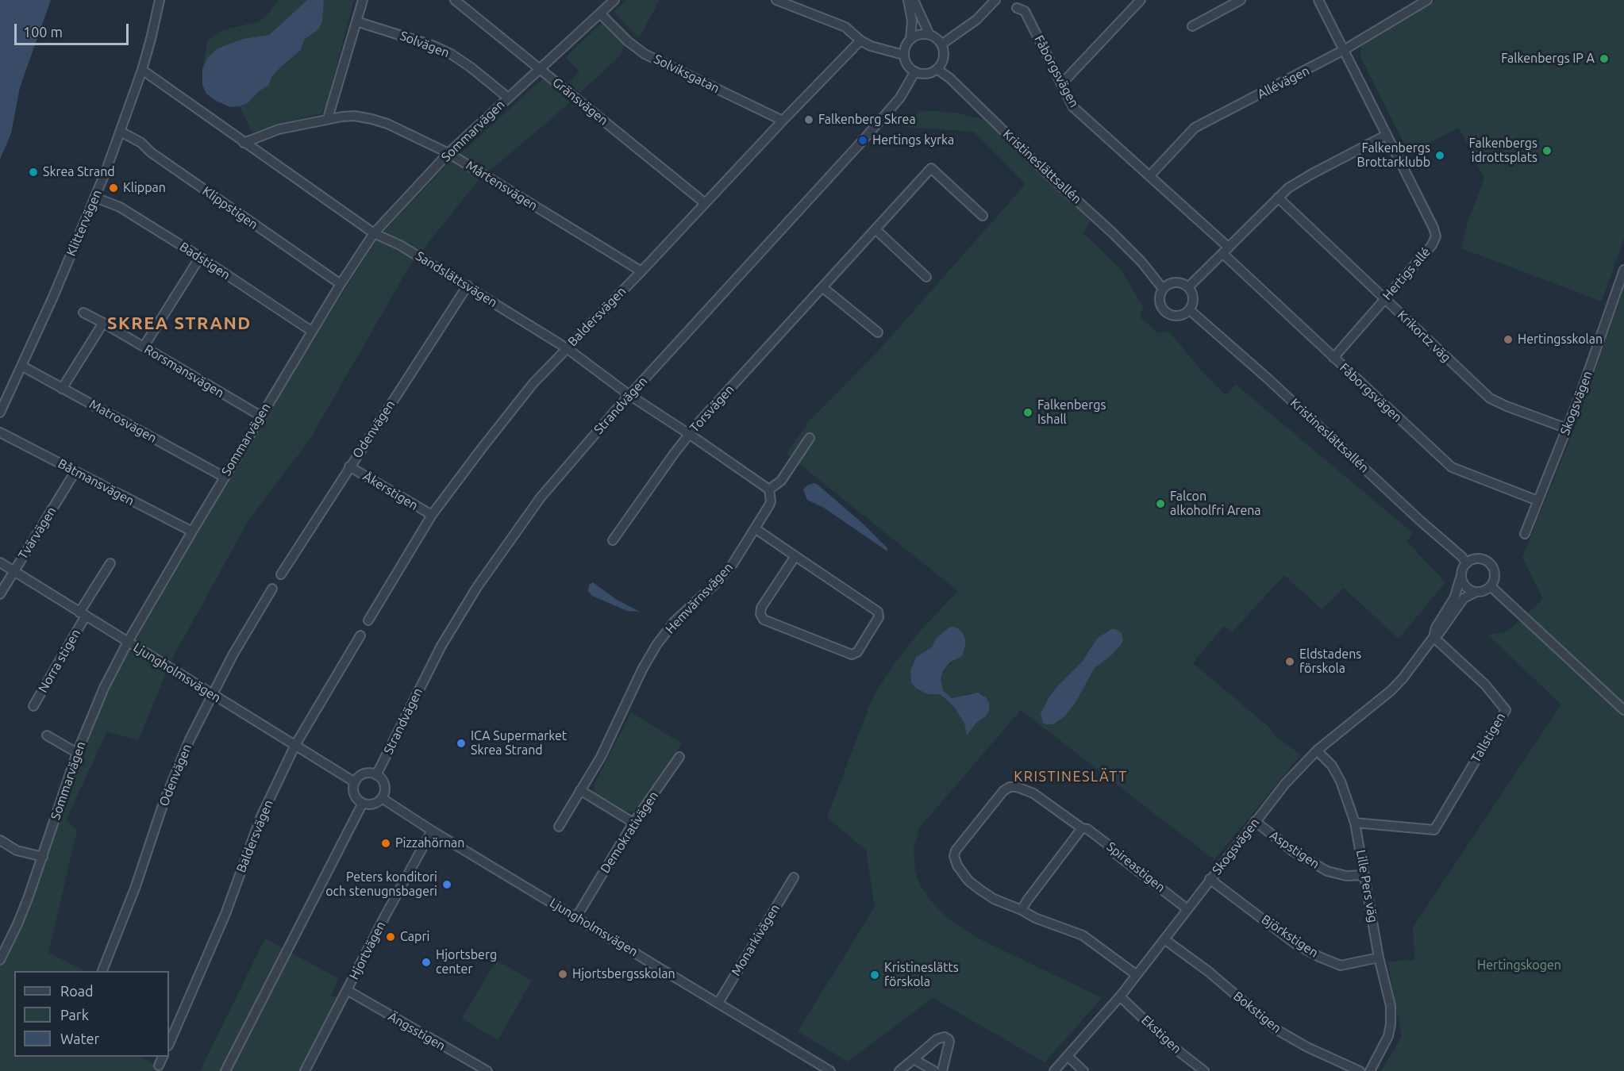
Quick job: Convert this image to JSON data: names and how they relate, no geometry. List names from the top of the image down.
{
  "streets": {
    "street": [
      "Solvägen",
      "Fåborgsvägen",
      "Solviksgatan",
      "Allévägen",
      "Gränsvägen",
      "Sommarvägen",
      "Kristineslättsallén",
      "Mårtensvägen",
      "Klippstigen",
      "Klittervägen",
      "Badstigen",
      "Hertigs allé",
      "Sandslättsvägen",
      "Baldersvägen",
      "Krikortz väg",
      "Rorsmansvägen",
      "Skogsvägen",
      "Strandvägen",
      "Torsvägen",
      "Matrosvägen",
      "Odenvägen",
      "Båtmansvägen",
      "Åkerstigen",
      "Tvärvägen",
      "Hemvärnsvägen",
      "Norra stigen",
      "Ljungholmsvägen",
      "Tallstigen",
      "Demokrativägen",
      "Aspstigen",
      "Spireastigen",
      "Lille Pers väg",
      "Björkstigen",
      "Monarkivägen",
      "Hjortvägen",
      "Bokstigen",
      "Ängsstigen",
      "Ekstigen"
    ]
  },
  "crossings": [
    ["Solvägen", "Sommarvägen"],
    ["Fåborgsvägen", "Allévägen"],
    ["Fåborgsvägen", "Hertigs allé"],
    ["Fåborgsvägen", "Skogsvägen"],
    ["Solviksgatan", "Sommarvägen"],
    ["Solviksgatan", "Baldersvägen"],
    ["Allévägen", "Hertigs allé"],
    ["Gränsvägen", "Sommarvägen"],
    ["Gränsvägen", "Baldersvägen"],
    ["Sommarvägen", "Mårtensvägen"],
    ["Sommarvägen", "Klippstigen"],
    ["Sommarvägen", "Badstigen"],
    ["Sommarvägen", "Sandslättsvägen"],
    ["Sommarvägen", "Rorsmansvägen"],
    ["Sommarvägen", "Matrosvägen"],
    ["Sommarvägen", "Båtmansvägen"],
    ["Sommarvägen", "Ljungholmsvägen"],
    ["Kristineslättsallén", "Skogsvägen"],
    ["Kristineslättsallén", "Strandvägen"],
    ["Mårtensvägen", "Sandslättsvägen"],
    ["Mårtensvägen", "Baldersvägen"],
    ["Klippstigen", "Klittervägen"],
    ["Klittervägen", "Badstigen"],
    ["Klittervägen", "Sandslättsvägen"],
    ["Klittervägen", "Matrosvägen"],
    ["Hertigs allé", "Krikortz väg"],
    ["Sandslättsvägen", "Baldersvägen"],
    ["Sandslättsvägen", "Strandvägen"],
    ["Sandslättsvägen", "Torsvägen"],
    ["Sandslättsvägen", "Odenvägen"],
    ["Sandslättsvägen", "Hemvärnsvägen"],
    ["Baldersvägen", "Åkerstigen"],
    ["Baldersvägen", "Ljungholmsvägen"],
    ["Krikortz väg", "Skogsvägen"],
    ["Skogsvägen", "Tallstigen"],
    ["Skogsvägen", "Aspstigen"],
    ["Skogsvägen", "Spireastigen"],
    ["Skogsvägen", "Lille Pers väg"],
    ["Skogsvägen", "Björkstigen"],
    ["Skogsvägen", "Bokstigen"],
    ["Skogsvägen", "Ekstigen"],
    ["Strandvägen", "Ljungholmsvägen"],
    ["Odenvägen", "Åkerstigen"],
    ["Odenvägen", "Ljungholmsvägen"],
    ["Båtmansvägen", "Tvärvägen"],
    ["Tvärvägen", "Ljungholmsvägen"],
    ["Norra stigen", "Ljungholmsvägen"],
    ["Ljungholmsvägen", "Demokrativägen"],
    ["Ljungholmsvägen", "Monarkivägen"],
    ["Ljungholmsvägen", "Hjortvägen"],
    ["Tallstigen", "Lille Pers väg"],
    ["Aspstigen", "Lille Pers väg"],
    ["Lille Pers väg", "Björkstigen"],
    ["Hjortvägen", "Ängsstigen"]
  ],
  "districts": ["SKREA STRAND", "KRISTINESLÄTT"],
  "parks": ["Hertingskogen"],
  "places": [
    "Falkenbergs IP A",
    "Falkenberg Skrea",
    "Hertings kyrka",
    "Falkenbergs idrottsplats",
    "Falkenbergs Brottarklubb",
    "Skrea Strand",
    "Klippan",
    "Hertingsskolan",
    "Falkenbergs Ishall",
    "Falcon alkoholfri Arena",
    "Eldstadens förskola",
    "ICA Supermarket Skrea Strand",
    "Pizzahörnan",
    "Peters konditori och stenugnsbageri",
    "Capri",
    "Hjortsberg center",
    "Hjortsbergsskolan",
    "Kristineslätts förskola"
  ],
  "legend": ["Road", "Park", "Water"],
  "scale_bar": "100 m"
}
